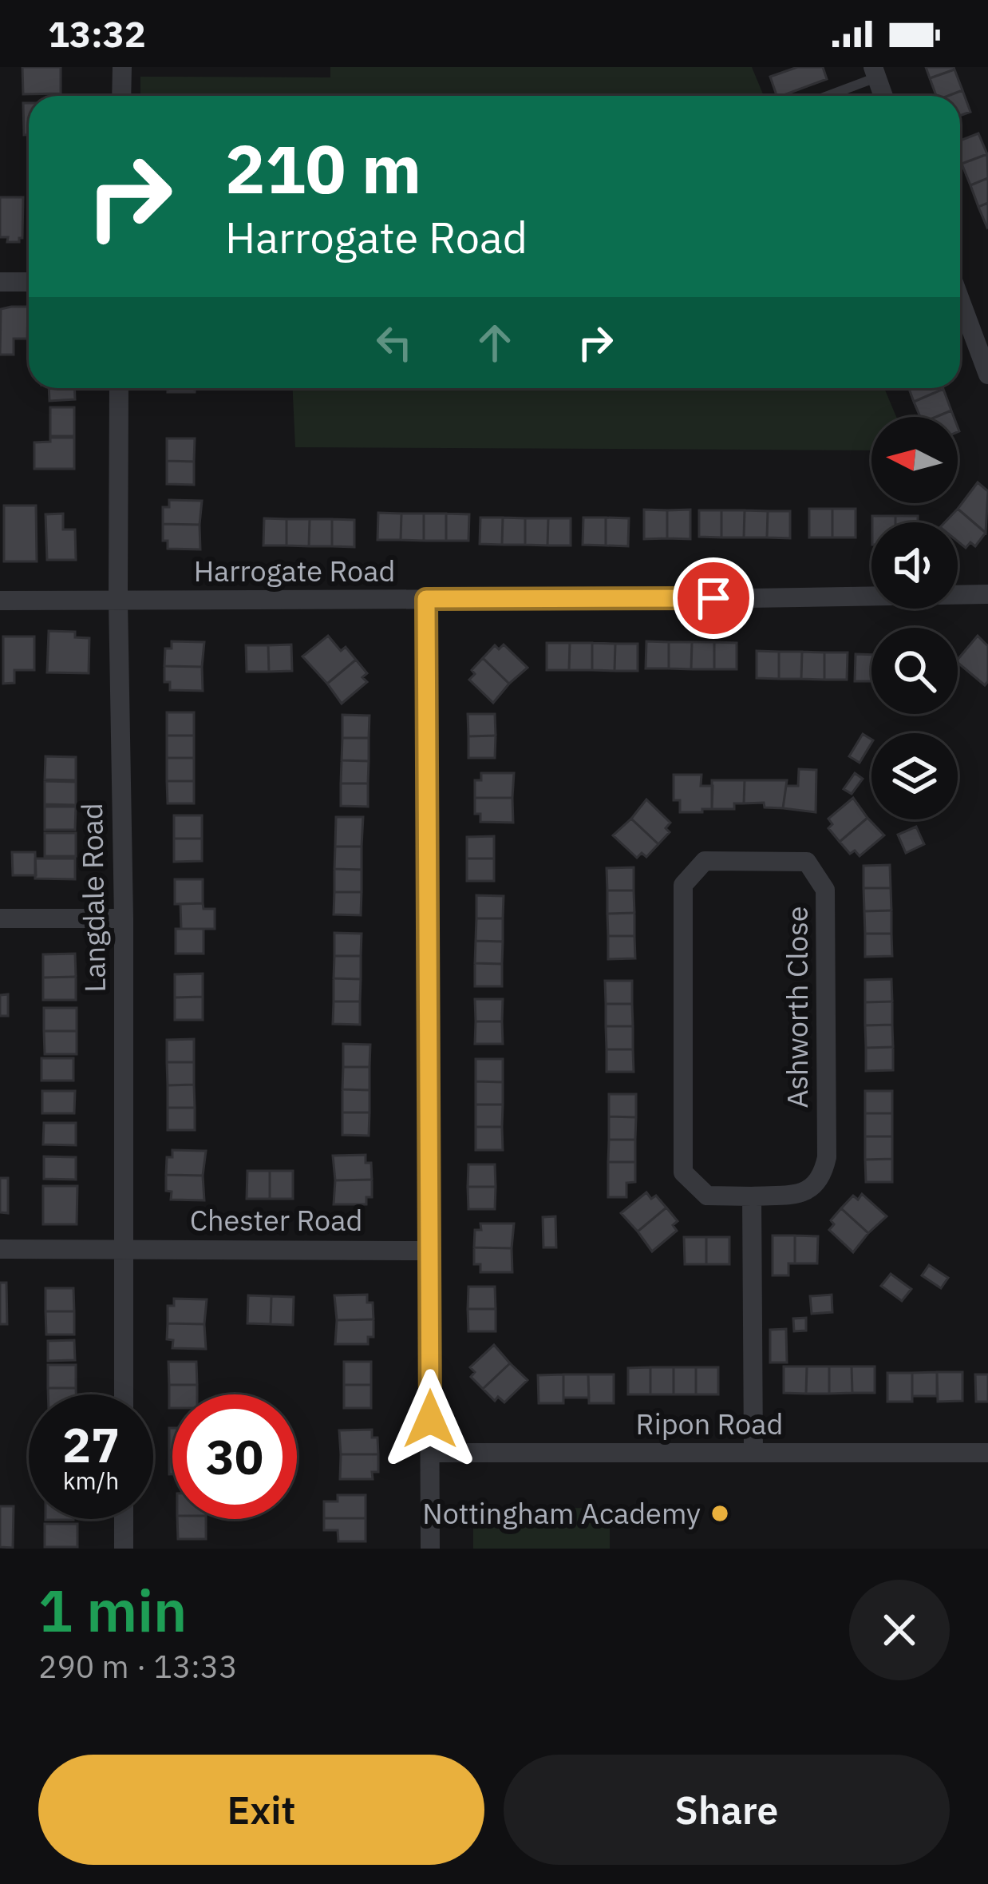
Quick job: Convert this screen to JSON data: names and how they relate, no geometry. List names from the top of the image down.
{
  "streets": {
    "street": [
      "Harrogate Road",
      "Langdale Road",
      "Ashworth Close",
      "Chester Road",
      "Ripon Road"
    ]
  },
  "crossings": [
    ["Harrogate Road", "Langdale Road"],
    ["Langdale Road", "Chester Road"]
  ],
  "places": ["Nottingham Academy"],
  "north": "left",
  "page": {
    "status": "13:32",
    "turn": ["210 m", "Harrogate Road"],
    "speed": "27 km/h",
    "limit": "30",
    "heading": ["1 min", "290 m · 13:33"],
    "buttons": ["Exit", "Share"]
  }
}
